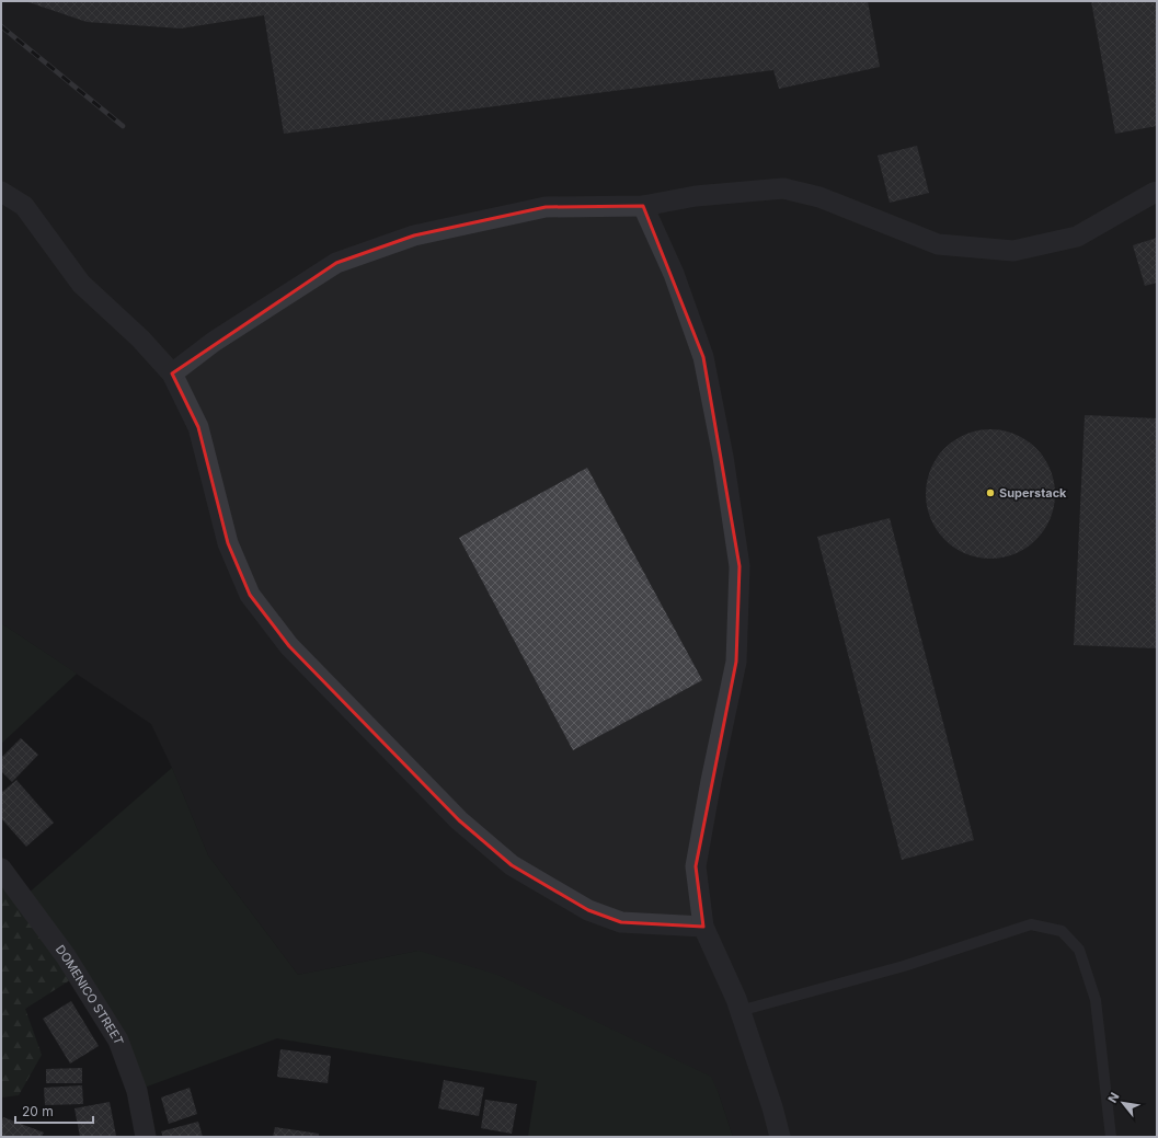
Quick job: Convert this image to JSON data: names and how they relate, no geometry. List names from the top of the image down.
{
  "streets": {
    "street": ["DOMENICO STREET"]
  },
  "places": ["Superstack"],
  "scale_bar": "20 m",
  "north": "top left"
}
